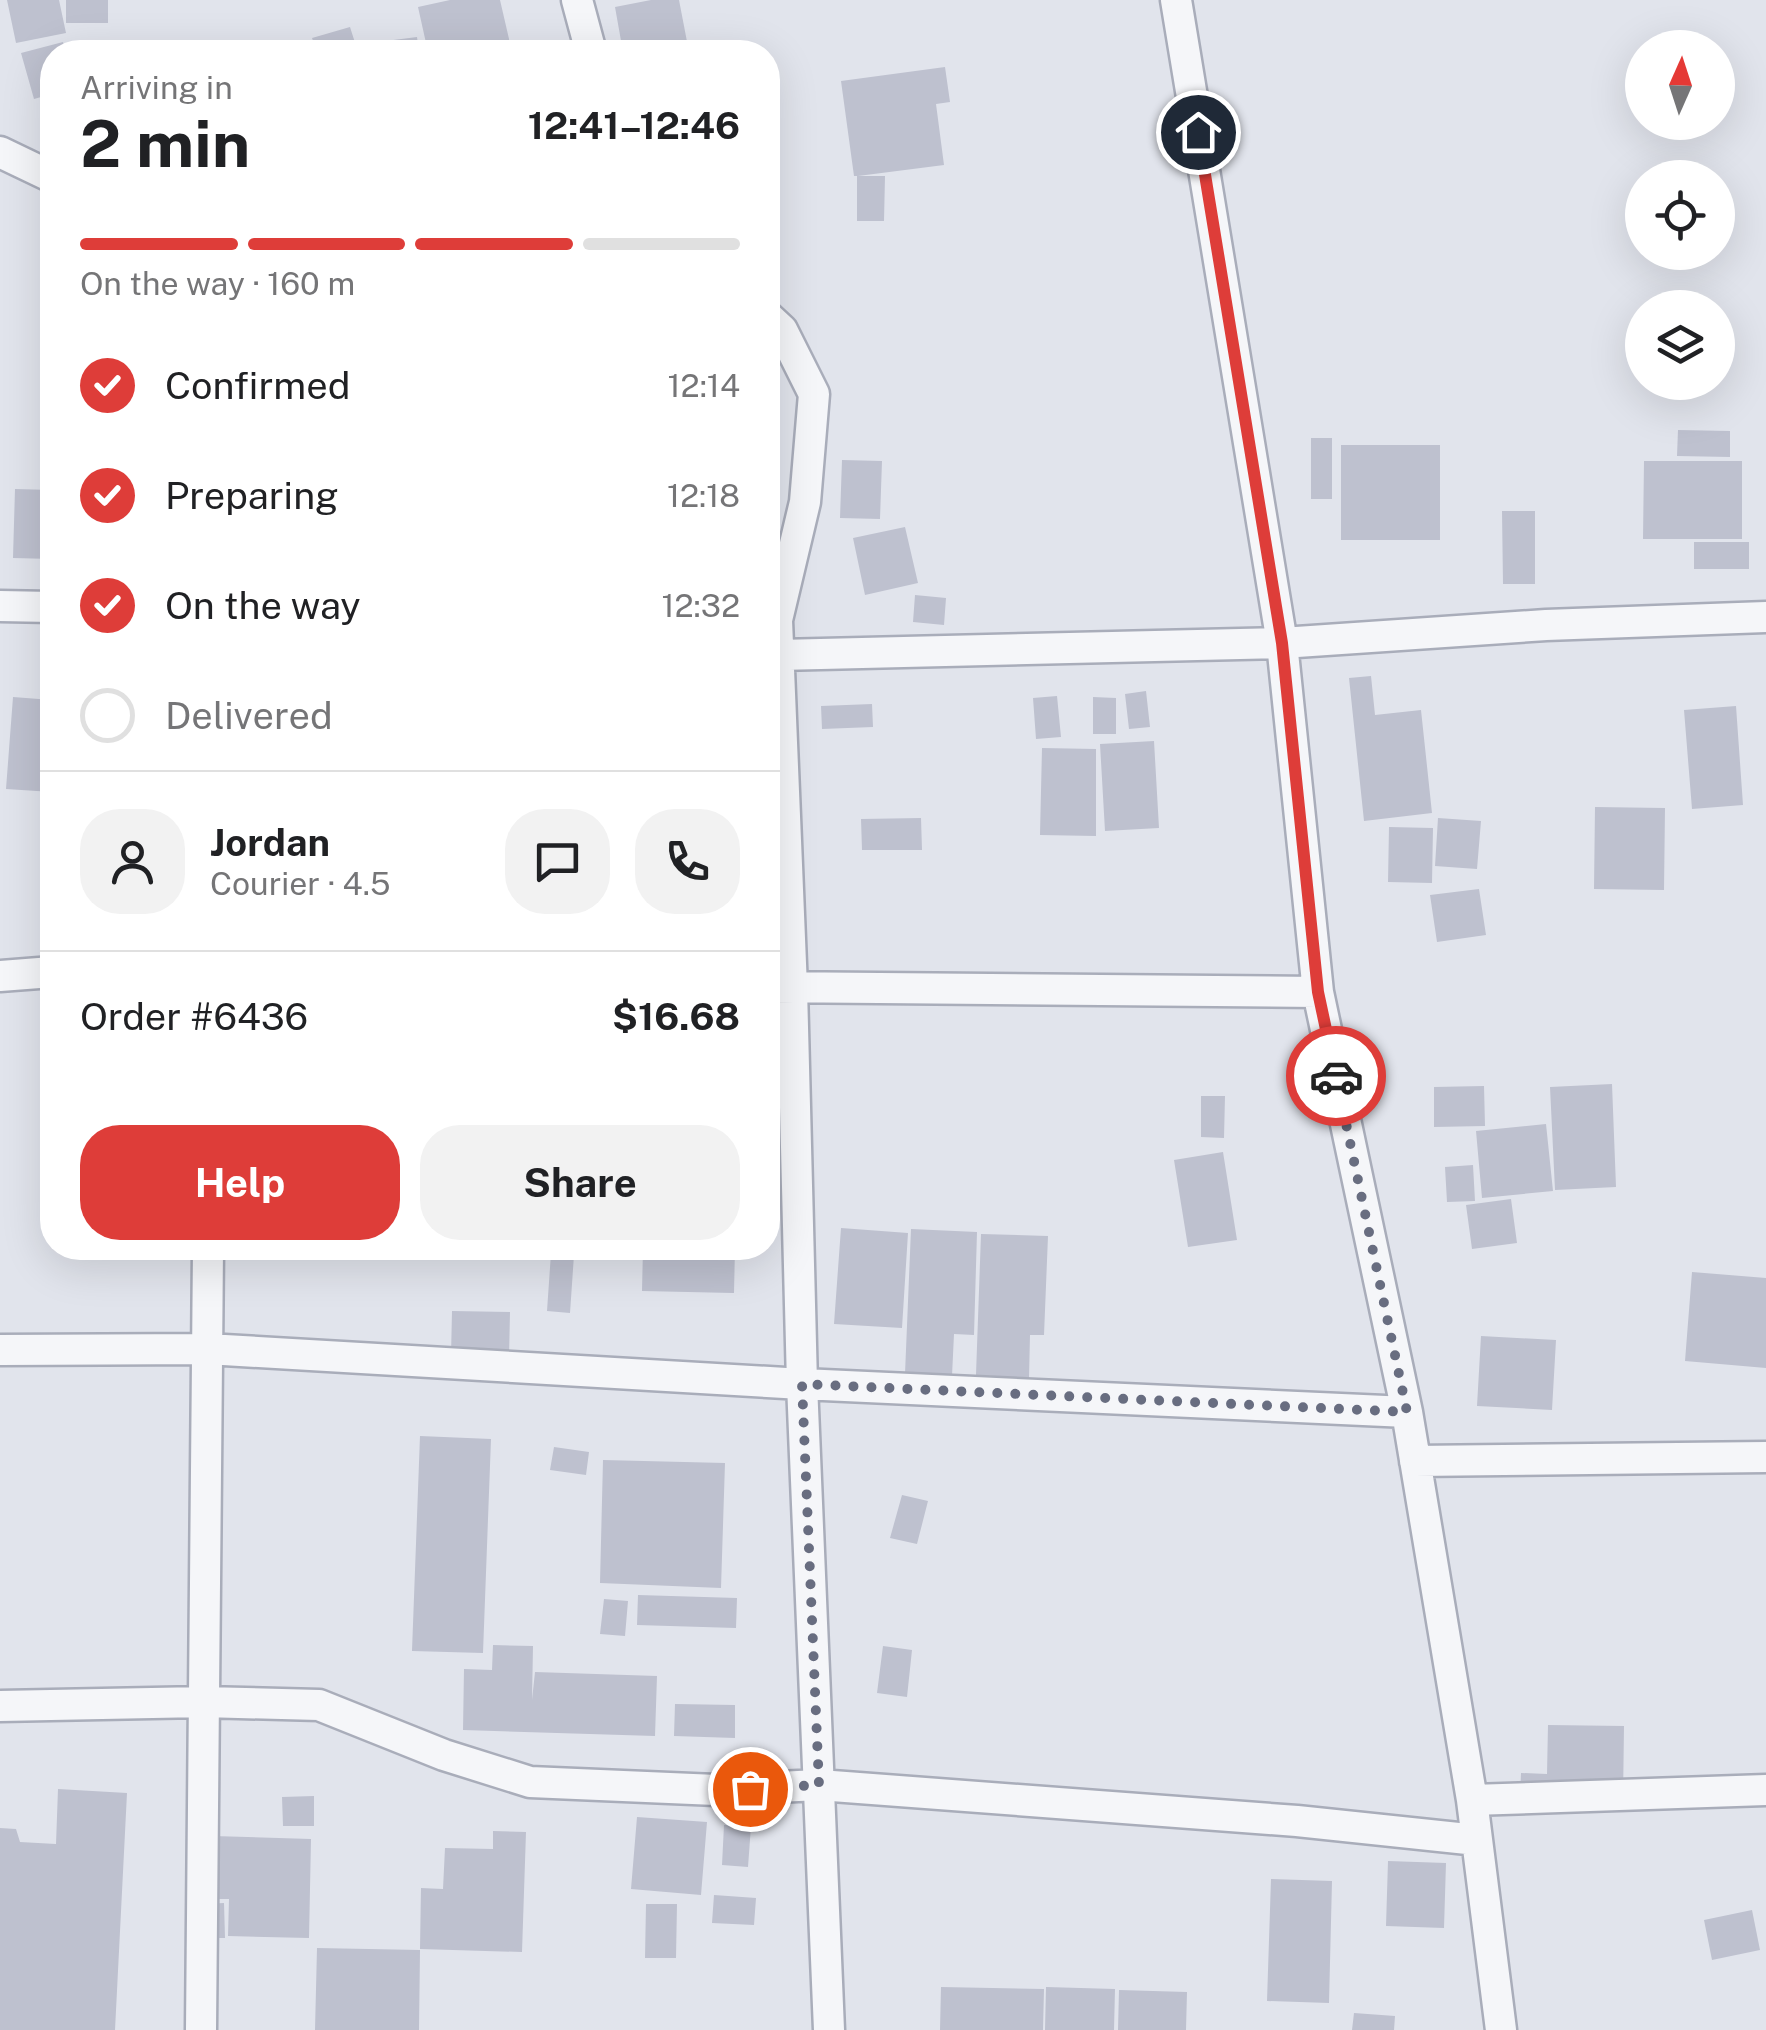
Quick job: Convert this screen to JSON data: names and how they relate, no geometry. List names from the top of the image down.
{
  "north": "top",
  "page": {
    "heading": ["2 min", "Arriving in", "12:41–12:46"],
    "panel": [
      "Jordan",
      "Courier · 4.5",
      "Order #6436",
      "$16.68"
    ],
    "bar": "On the way · 160 m",
    "list": [
      ["Confirmed", "12:14"],
      ["Preparing", "12:18"],
      ["On the way", "12:32"],
      "Delivered"
    ],
    "buttons": ["Help", "Share"]
  }
}
